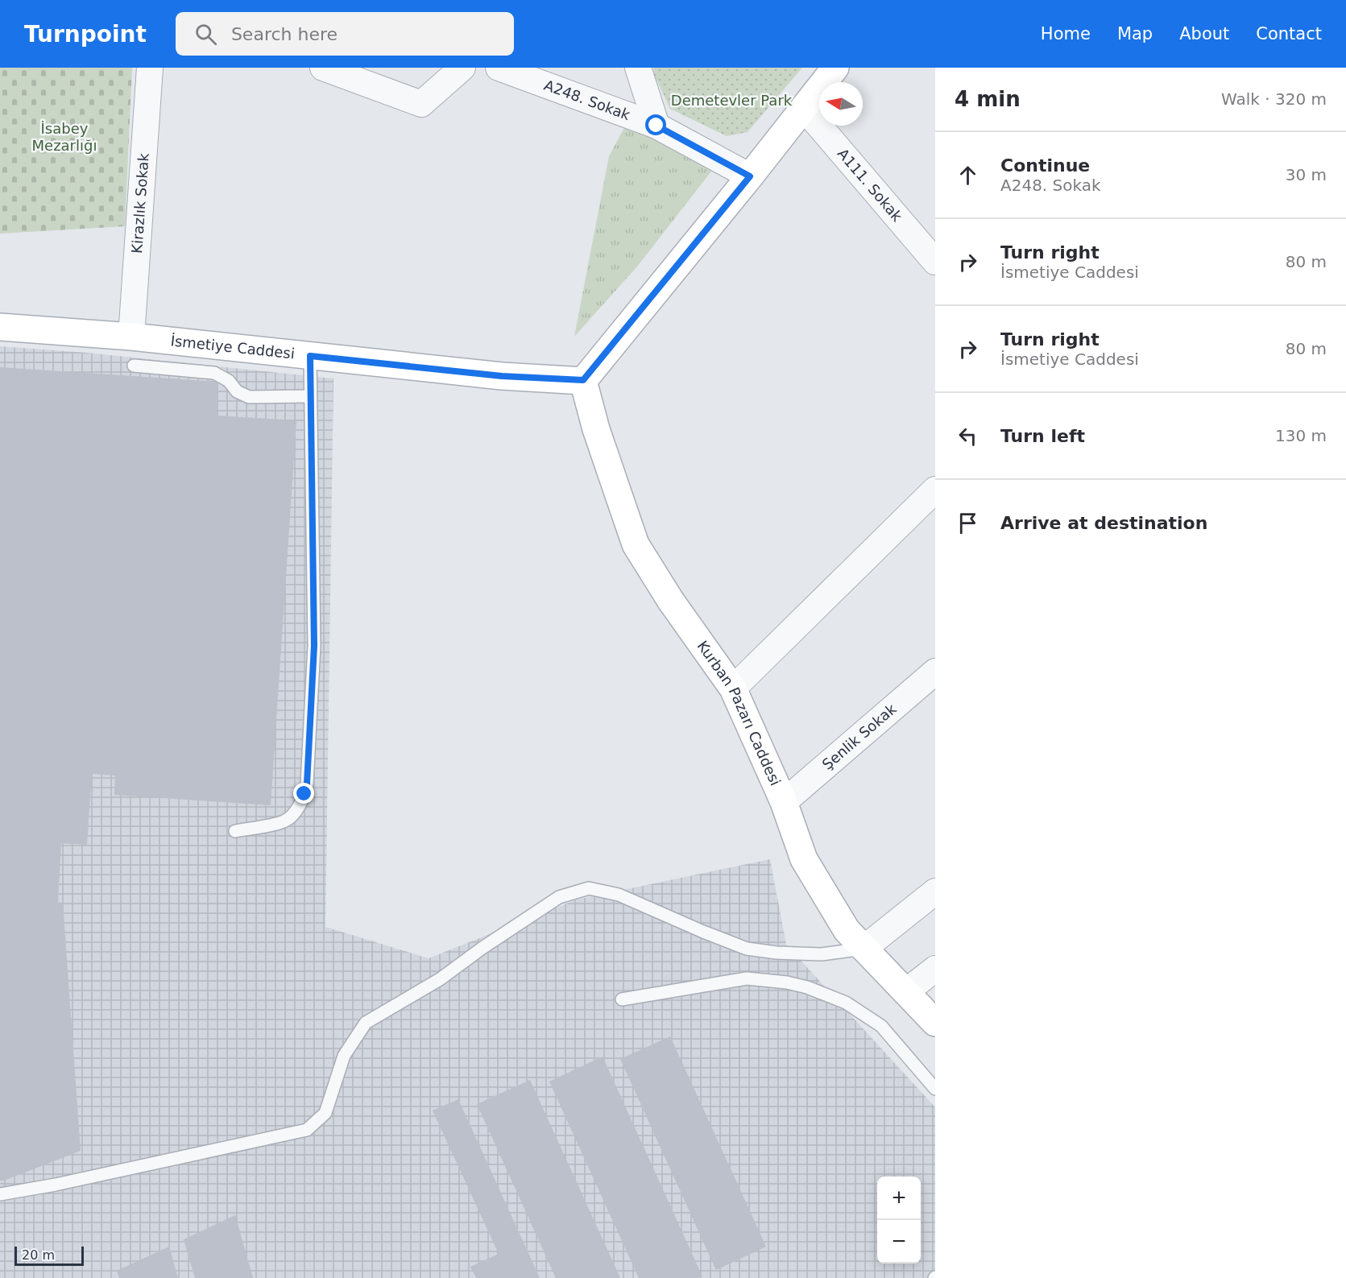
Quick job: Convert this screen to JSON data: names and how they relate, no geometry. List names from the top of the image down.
{
  "streets": {
    "main road": ["İsmetiye Caddesi", "Kurban Pazarı Caddesi"],
    "street": [
      "A248. Sokak",
      "A111. Sokak",
      "Kirazlık Sokak",
      "Şenlik Sokak"
    ]
  },
  "crossings": [
    ["Kirazlık Sokak", "İsmetiye Caddesi"],
    ["İsmetiye Caddesi", "Kurban Pazarı Caddesi"],
    ["Kurban Pazarı Caddesi", "Şenlik Sokak"]
  ],
  "parks": ["Demetevler Park", "İsabey Mezarlığı"],
  "scale_bar": "20 m",
  "north": "left",
  "page": {
    "header": "Turnpoint",
    "search": "Search here",
    "nav": [
      "Home",
      "Map",
      "About",
      "Contact"
    ],
    "heading": ["4 min", "Walk · 320 m"],
    "list": [
      ["Continue", "A248. Sokak", "30 m"],
      ["Turn right", "İsmetiye Caddesi", "80 m"],
      ["Turn right", "İsmetiye Caddesi", "80 m"],
      ["Turn left", "130 m"],
      "Arrive at destination"
    ],
    "map_buttons": ["+", "−"],
    "scale": "20 m"
  }
}
